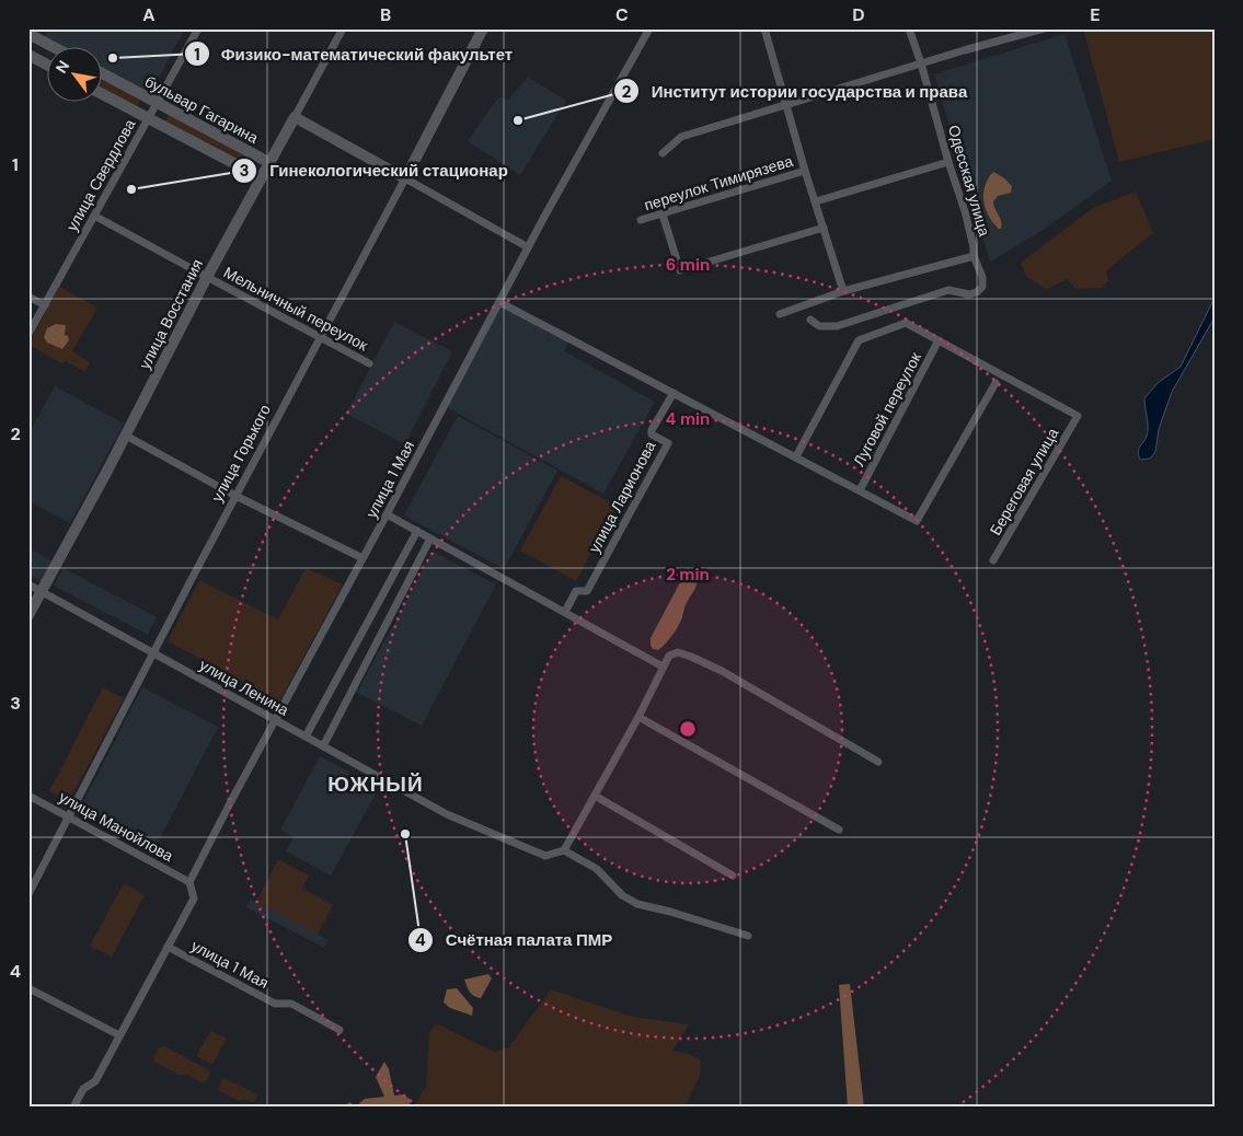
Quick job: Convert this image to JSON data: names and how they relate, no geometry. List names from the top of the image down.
{
  "streets": {
    "street": [
      "бульвар Гагарина",
      "улица Свердлова",
      "Одесская улица",
      "переулок Тимирязева",
      "Мельничный переулок",
      "улица Восстания",
      "Луговой переулок",
      "улица Горького",
      "улица 1 Мая",
      "Береговая улица",
      "улица Ларионова",
      "улица Ленина",
      "улица Манойлова"
    ]
  },
  "crossings": [
    ["бульвар Гагарина", "улица Свердлова"],
    ["бульвар Гагарина", "улица Восстания"],
    ["улица Свердлова", "Мельничный переулок"],
    ["Мельничный переулок", "улица Восстания"],
    ["Мельничный переулок", "улица Горького"],
    ["улица Восстания", "улица Ленина"],
    ["Луговой переулок", "Береговая улица"],
    ["улица Горького", "улица Ленина"],
    ["улица Горького", "улица Манойлова"],
    ["улица 1 Мая", "улица Ленина"],
    ["улица 1 Мая", "улица Манойлова"]
  ],
  "districts": ["ЮЖНЫЙ"],
  "places": [
    "Физико-математический факультет",
    "Институт истории государства и права",
    "Гинекологический стационар",
    "Счётная палата ПМР"
  ],
  "north": "top left",
  "grid": {
    "columns": [
      "A",
      "B",
      "C",
      "D",
      "E"
    ],
    "rows": [
      "1",
      "2",
      "3",
      "4"
    ]
  },
  "rings": ["6 min", "4 min", "2 min"]
}
